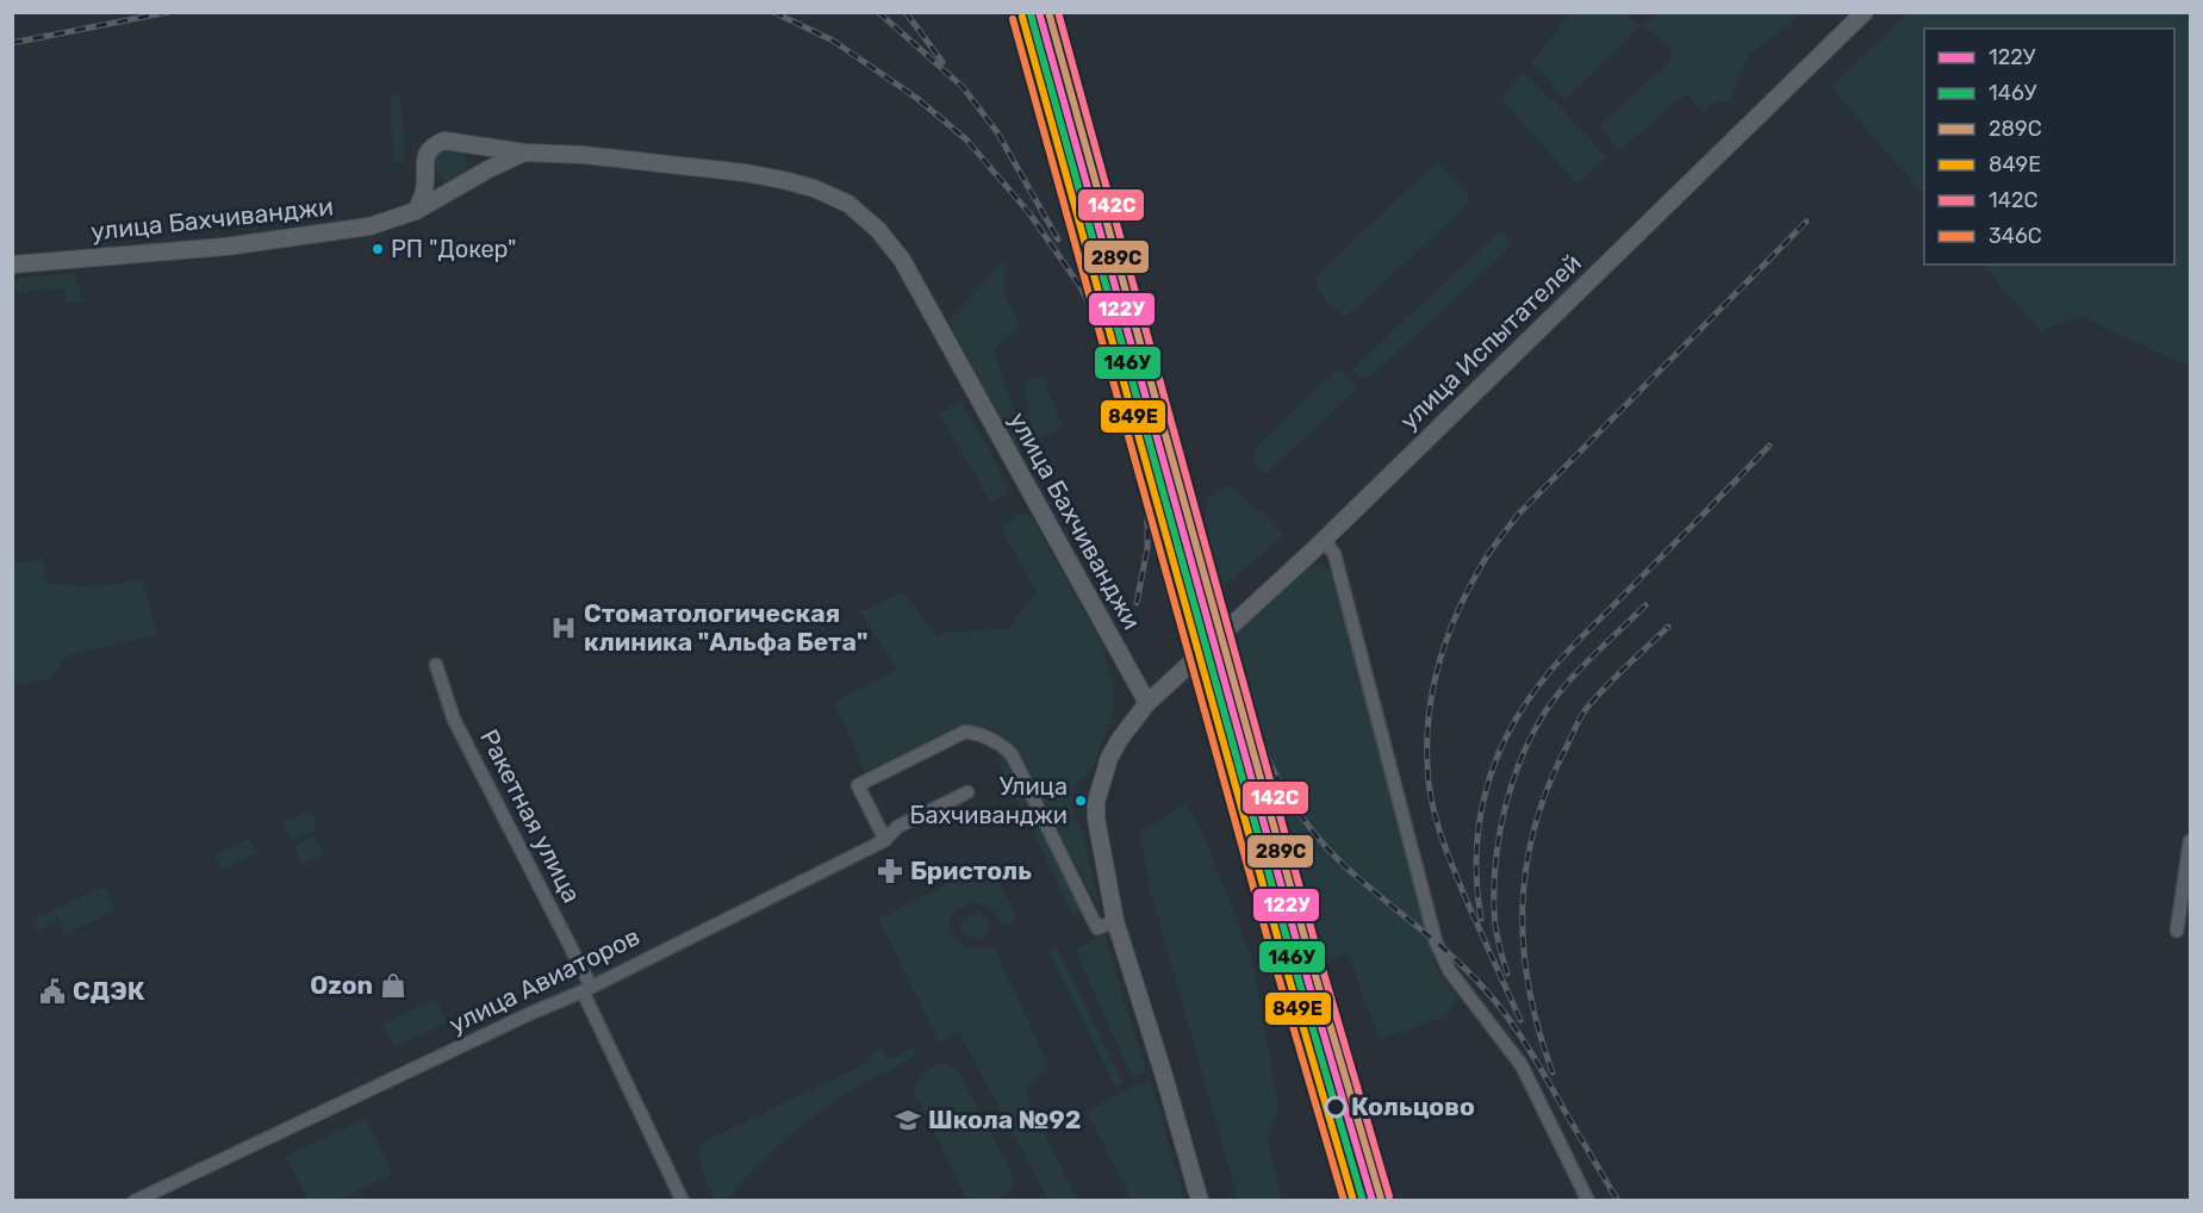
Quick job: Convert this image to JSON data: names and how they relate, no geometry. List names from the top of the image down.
{
  "streets": {
    "main road": ["улица Бахчиванджи", "улица Испытателей"],
    "street": ["Ракетная улица", "улица Авиаторов"]
  },
  "crossings": [
    ["улица Бахчиванджи", "улица Испытателей"],
    ["Ракетная улица", "улица Авиаторов"]
  ],
  "places": {
    "other": ["РП \"Докер\"", "Улица Бахчиванджи", "Кольцово"],
    "hospital": ["Стоматологическая клиника \"Альфа Бета\""],
    "pharmacy": ["Бристоль"],
    "shop": ["Ozon"],
    "public building": ["СДЭК"],
    "school or university": ["Школа №92"]
  },
  "lines": [
    "transit line 122У",
    "transit line 289С",
    "transit line 142С",
    "transit line 146У",
    "transit line 849Е",
    "transit line 346С"
  ],
  "legend": [
    "122У",
    "146У",
    "289С",
    "849Е",
    "142С",
    "346С"
  ]
}
